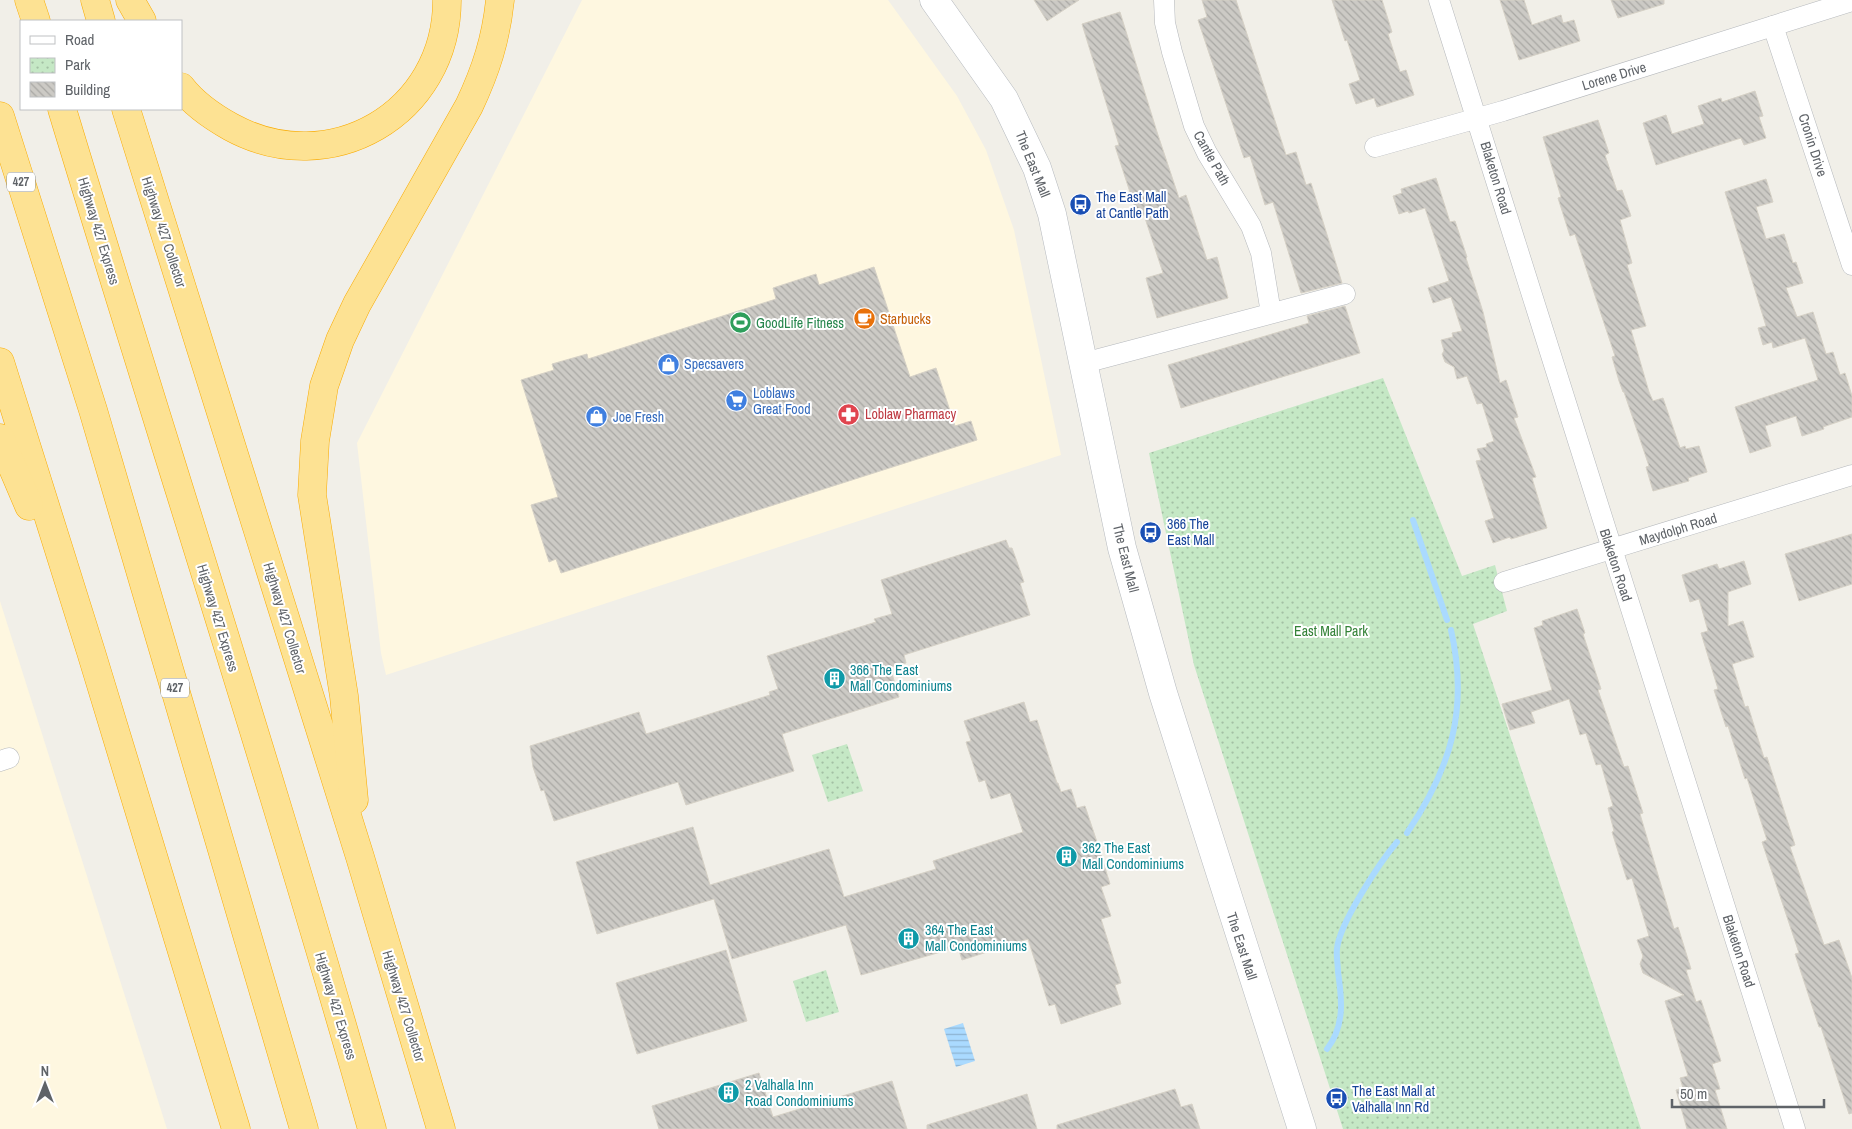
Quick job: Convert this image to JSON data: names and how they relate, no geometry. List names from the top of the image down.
{
  "streets": {
    "highway": ["427", "Highway 427 Express", "Highway 427 Collector"],
    "main road": ["The East Mall"],
    "street": [
      "Lorene Drive",
      "Cronin Drive",
      "Cantle Path",
      "Blaketon Road",
      "Maydolph Road"
    ]
  },
  "crossings": [
    ["Lorene Drive", "Cronin Drive"],
    ["Lorene Drive", "Blaketon Road"],
    ["Blaketon Road", "Maydolph Road"]
  ],
  "parks": ["East Mall Park"],
  "places": {
    "bus stop": ["The East Mall at Cantle Path", "366 The East Mall", "The East Mall at Valhalla Inn Rd"],
    "cafe": ["Starbucks"],
    "sports": ["GoodLife Fitness"],
    "shop": ["Specsavers", "Joe Fresh"],
    "supermarket": ["Loblaws Great Food"],
    "pharmacy": ["Loblaw Pharmacy"],
    "building": [
      "366 The East Mall Condominiums",
      "362 The East Mall Condominiums",
      "364 The East Mall Condominiums",
      "2 Valhalla Inn Road Condominiums"
    ]
  },
  "legend": ["Road", "Park", "Building"],
  "scale_bar": "50 m",
  "north": "top"
}
